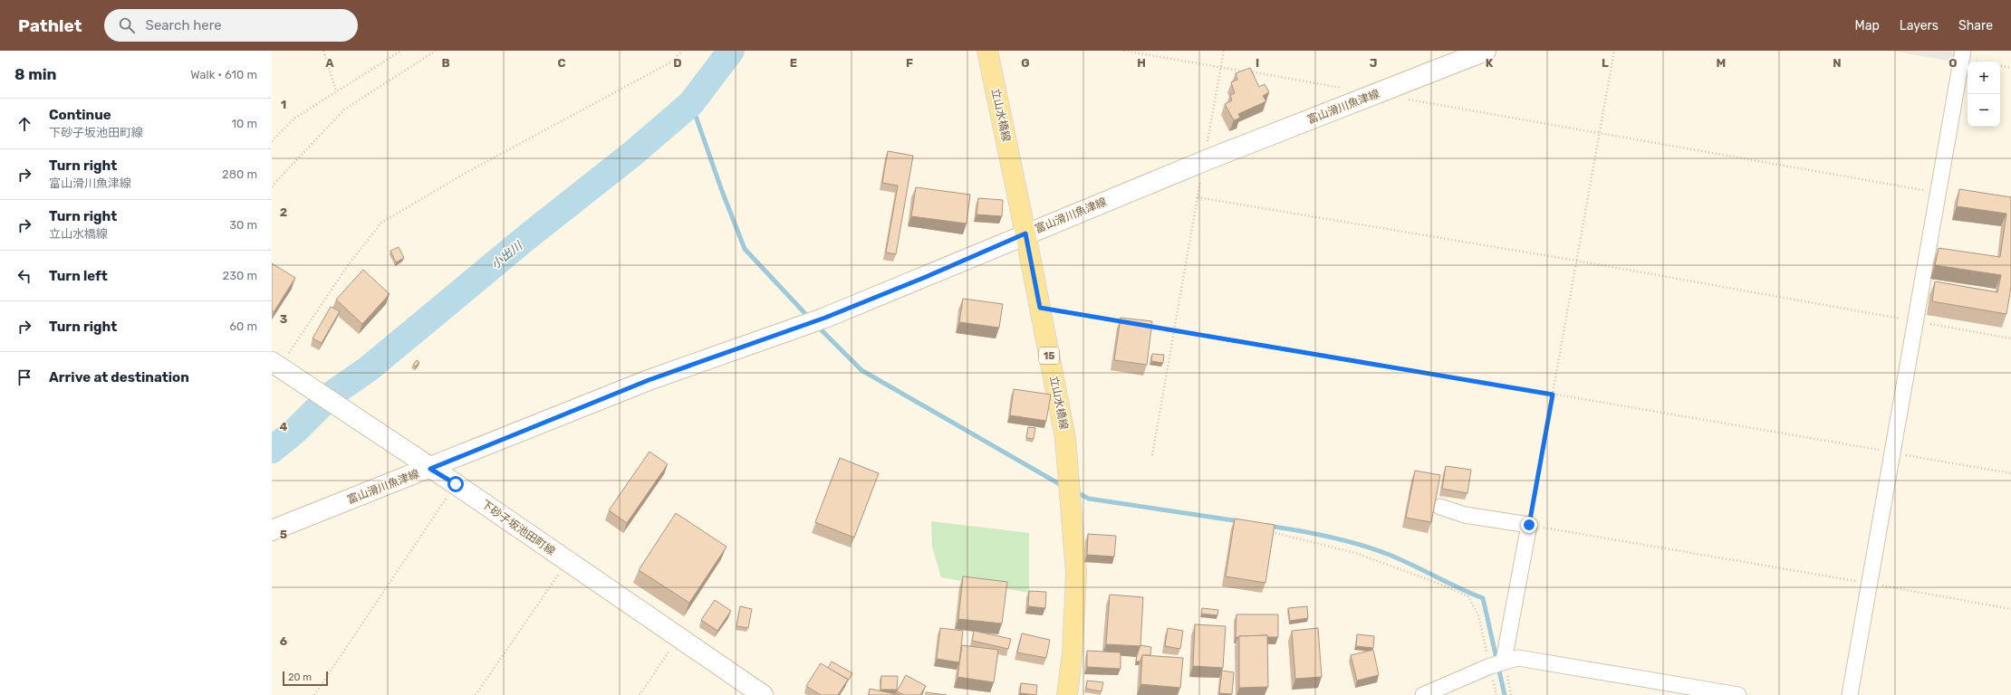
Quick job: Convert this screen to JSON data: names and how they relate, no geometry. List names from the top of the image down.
{
  "streets": {
    "main road": [
      "富山滑川魚津線",
      "立山水橋線",
      "15",
      "下砂子坂池田町線"
    ]
  },
  "crossings": [
    ["富山滑川魚津線", "立山水橋線"],
    ["富山滑川魚津線", "下砂子坂池田町線"]
  ],
  "water": ["小出川"],
  "scale_bar": "20 m",
  "page": {
    "header": "Pathlet",
    "search": "Search here",
    "nav": ["Map", "Layers", "Share"],
    "heading": ["8 min", "Walk · 610 m"],
    "map_buttons": ["+", "−"],
    "list": [
      ["Continue", "下砂子坂池田町線", "10 m"],
      ["Turn right", "富山滑川魚津線", "280 m"],
      ["Turn right", "立山水橋線", "30 m"],
      ["Turn left", "230 m"],
      ["Turn right", "60 m"],
      "Arrive at destination"
    ],
    "scale": "20 m"
  },
  "grid": {
    "columns": [
      "A",
      "B",
      "C",
      "D",
      "E",
      "F",
      "G",
      "H",
      "I",
      "J",
      "K",
      "L",
      "M",
      "N",
      "O"
    ],
    "rows": [
      "1",
      "2",
      "3",
      "4",
      "5",
      "6"
    ]
  }
}
